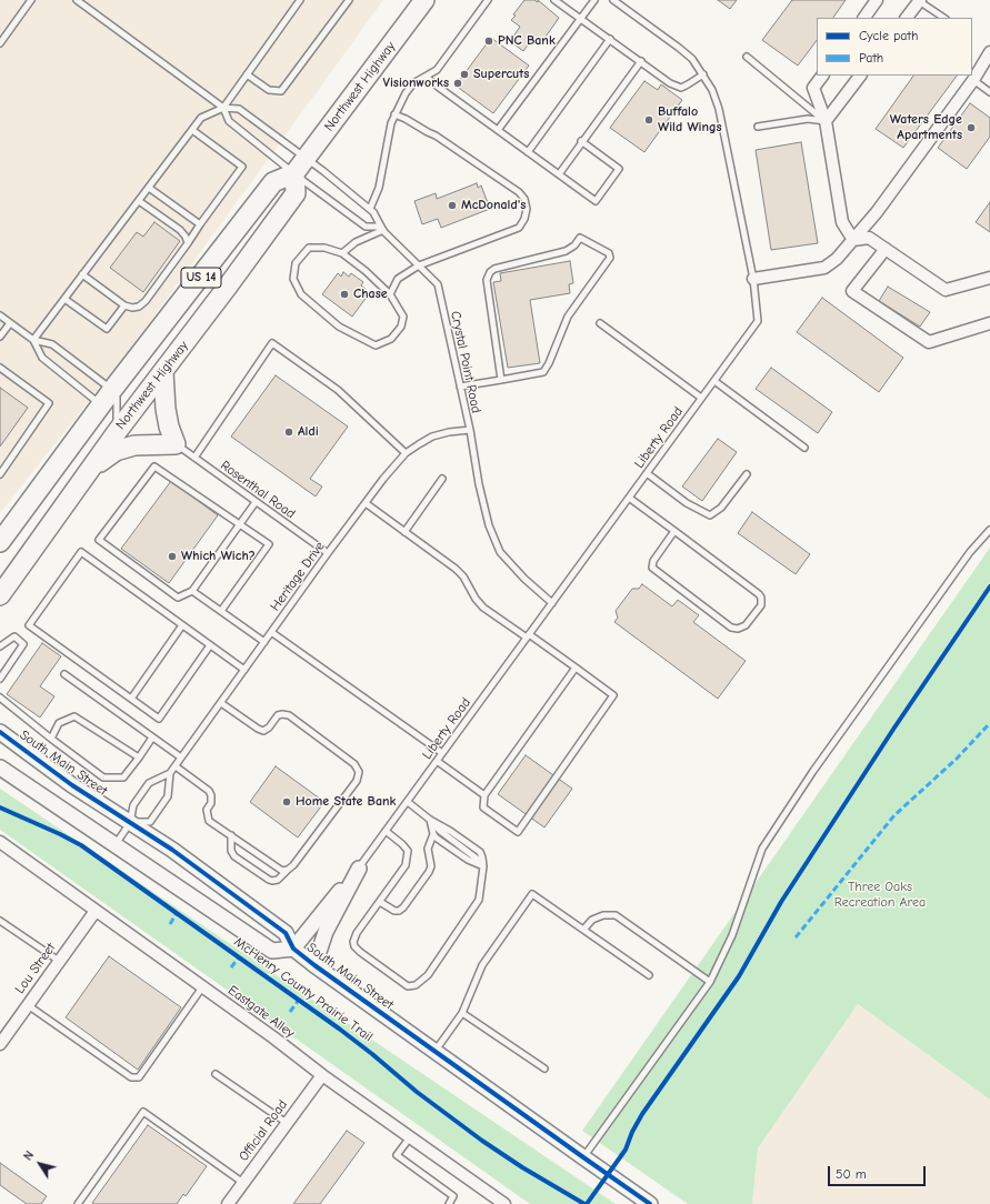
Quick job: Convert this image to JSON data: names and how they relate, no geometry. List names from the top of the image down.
{
  "streets": {
    "main road": ["Northwest Highway", "US 14"],
    "street": [
      "South Main Street",
      "Lou Street",
      "Eastgate Alley",
      "Official Road"
    ],
    "lane": [
      "Crystal Point Road",
      "Liberty Road",
      "Rosenthal Road",
      "Heritage Drive"
    ],
    "cycle path": ["McHenry County Prairie Trail"]
  },
  "crossings": [
    ["Northwest Highway", "Crystal Point Road"],
    ["Crystal Point Road", "Liberty Road"],
    ["Crystal Point Road", "Heritage Drive"],
    ["Rosenthal Road", "Heritage Drive"],
    ["Heritage Drive", "South Main Street"],
    ["Lou Street", "Eastgate Alley"],
    ["Eastgate Alley", "Official Road"]
  ],
  "parks": ["Three Oaks Recreation Area"],
  "places": [
    "PNC Bank",
    "Supercuts",
    "Visionworks",
    "Buffalo Wild Wings",
    "Waters Edge Apartments",
    "McDonald's",
    "Chase",
    "Aldi",
    "Which Wich?",
    "Home State Bank"
  ],
  "legend": ["Cycle path", "Path"],
  "scale_bar": "50 m",
  "north": "top left"
}
